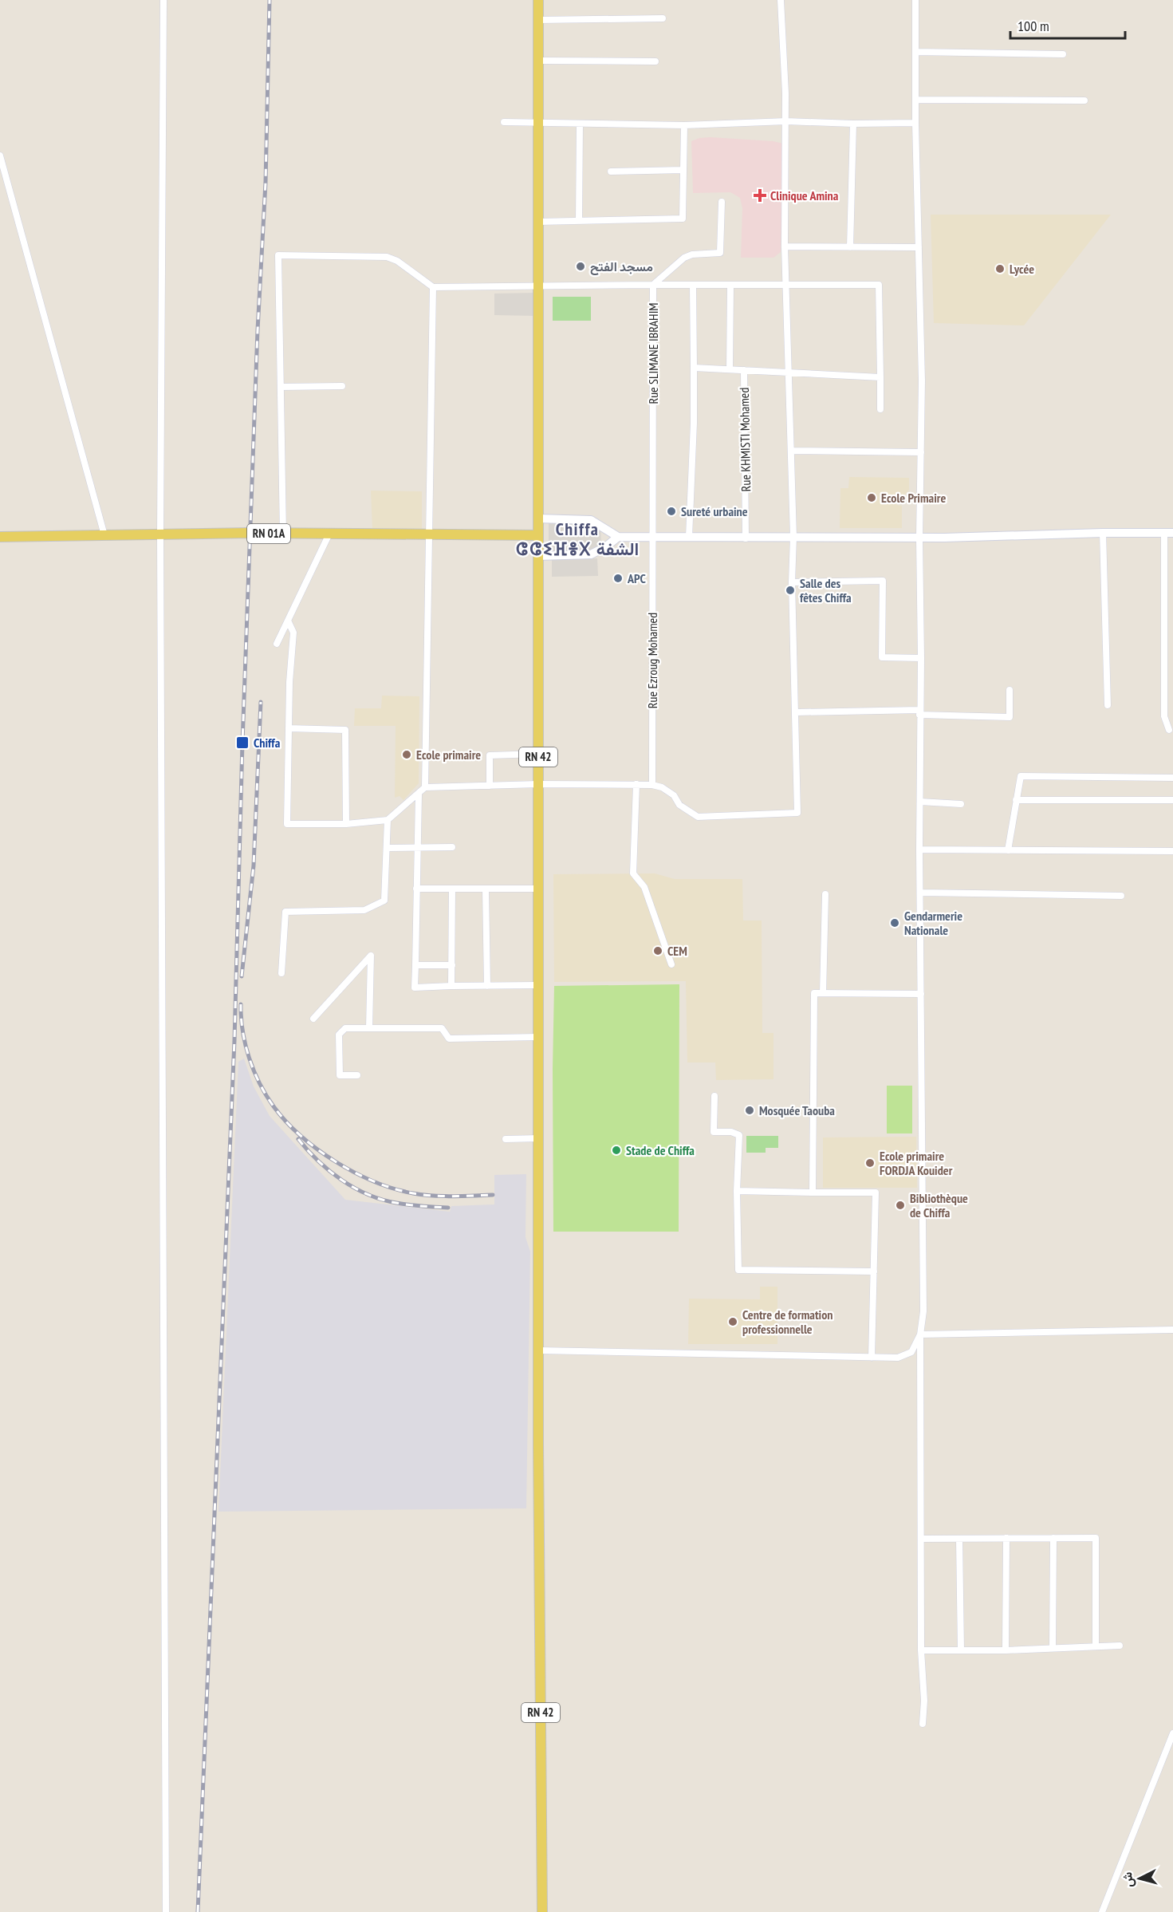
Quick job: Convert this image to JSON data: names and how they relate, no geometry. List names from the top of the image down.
{
  "streets": {
    "main road": ["RN 01A", "RN 42"],
    "street": ["Rue SLIMANE IBRAHIM", "Rue KHMISTI Mohamed", "Rue Ezroug Mohamed"]
  },
  "crossings": [
    ["Rue SLIMANE IBRAHIM", "Rue Ezroug Mohamed"],
    ["Rue SLIMANE IBRAHIM", "RN 42"],
    ["RN 01A", "RN 42"]
  ],
  "districts": ["Chiffa ⵛⵛⵉⴼⴻⵝ الشفة"],
  "places": {
    "health": ["Clinique Amina"],
    "other": [
      "مسجد الفتح",
      "Lycée",
      "Ecole Primaire",
      "Sureté urbaine",
      "APC",
      "Salle des fêtes Chiffa",
      "Ecole primaire",
      "Gendarmerie Nationale",
      "CEM",
      "Mosquée Taouba",
      "Stade de Chiffa",
      "Ecole primaire FORDJA Kouider",
      "Bibliothèque de Chiffa",
      "Centre de formation professionnelle"
    ],
    "transit": ["Chiffa"]
  },
  "scale_bar": "100 m",
  "north": "left"
}
